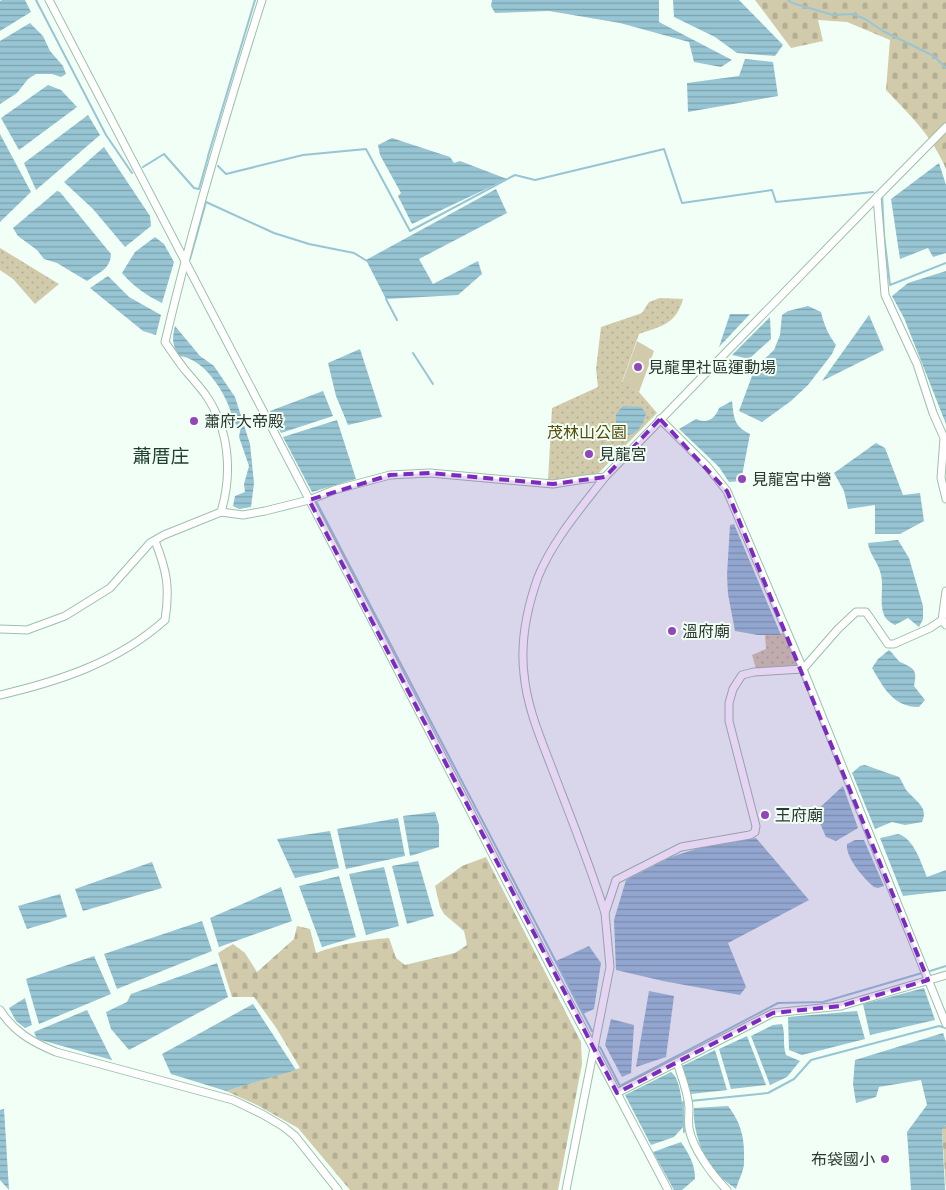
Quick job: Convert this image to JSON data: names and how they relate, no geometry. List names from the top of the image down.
{
  "districts": ["蕭厝庄"],
  "parks": ["茂林山公園"],
  "places": [
    "見龍里社區運動場",
    "蕭府大帝殿",
    "見龍宮",
    "見龍宮中營",
    "溫府廟",
    "王府廟",
    "布袋國小"
  ]
}
